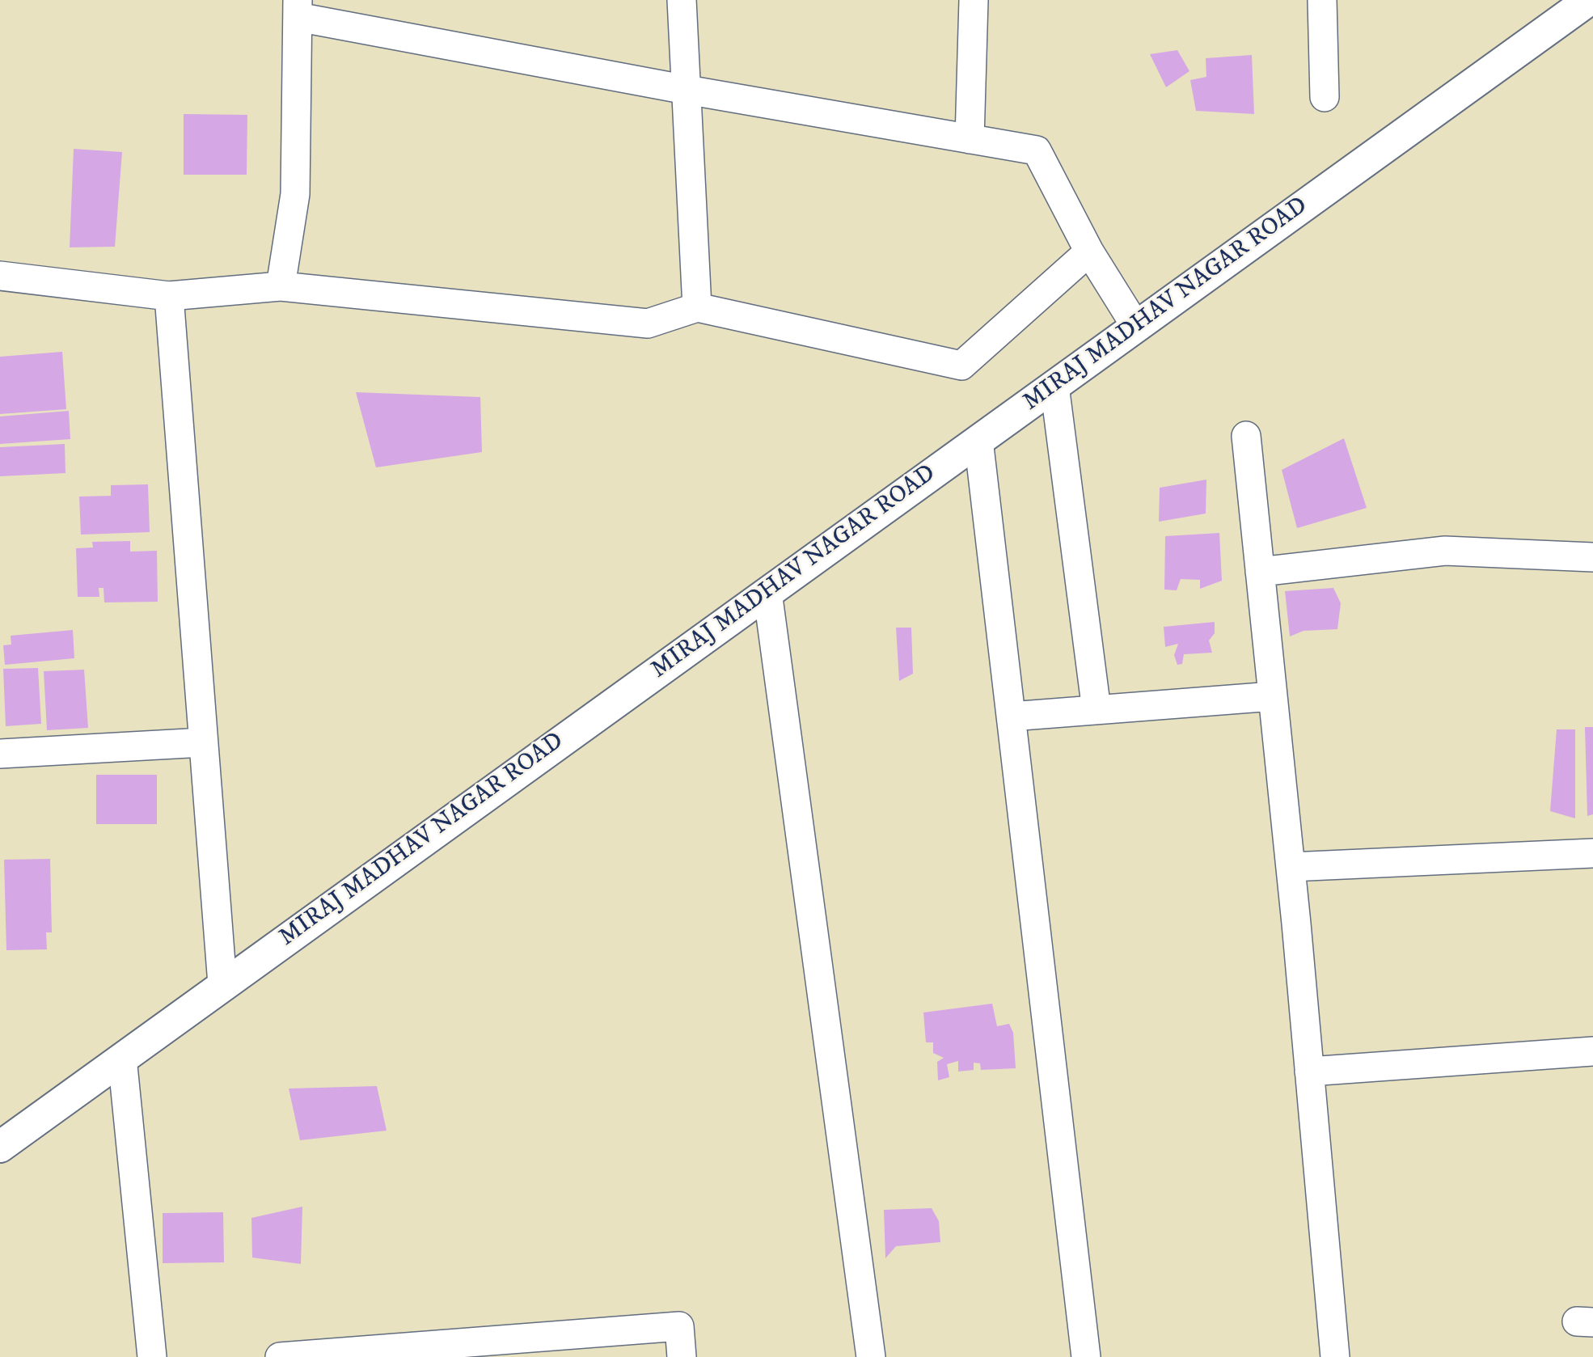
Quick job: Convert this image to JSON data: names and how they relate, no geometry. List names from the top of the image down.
{
  "streets": {
    "street": ["MIRAJ MADHAV NAGAR ROAD"]
  }
}
